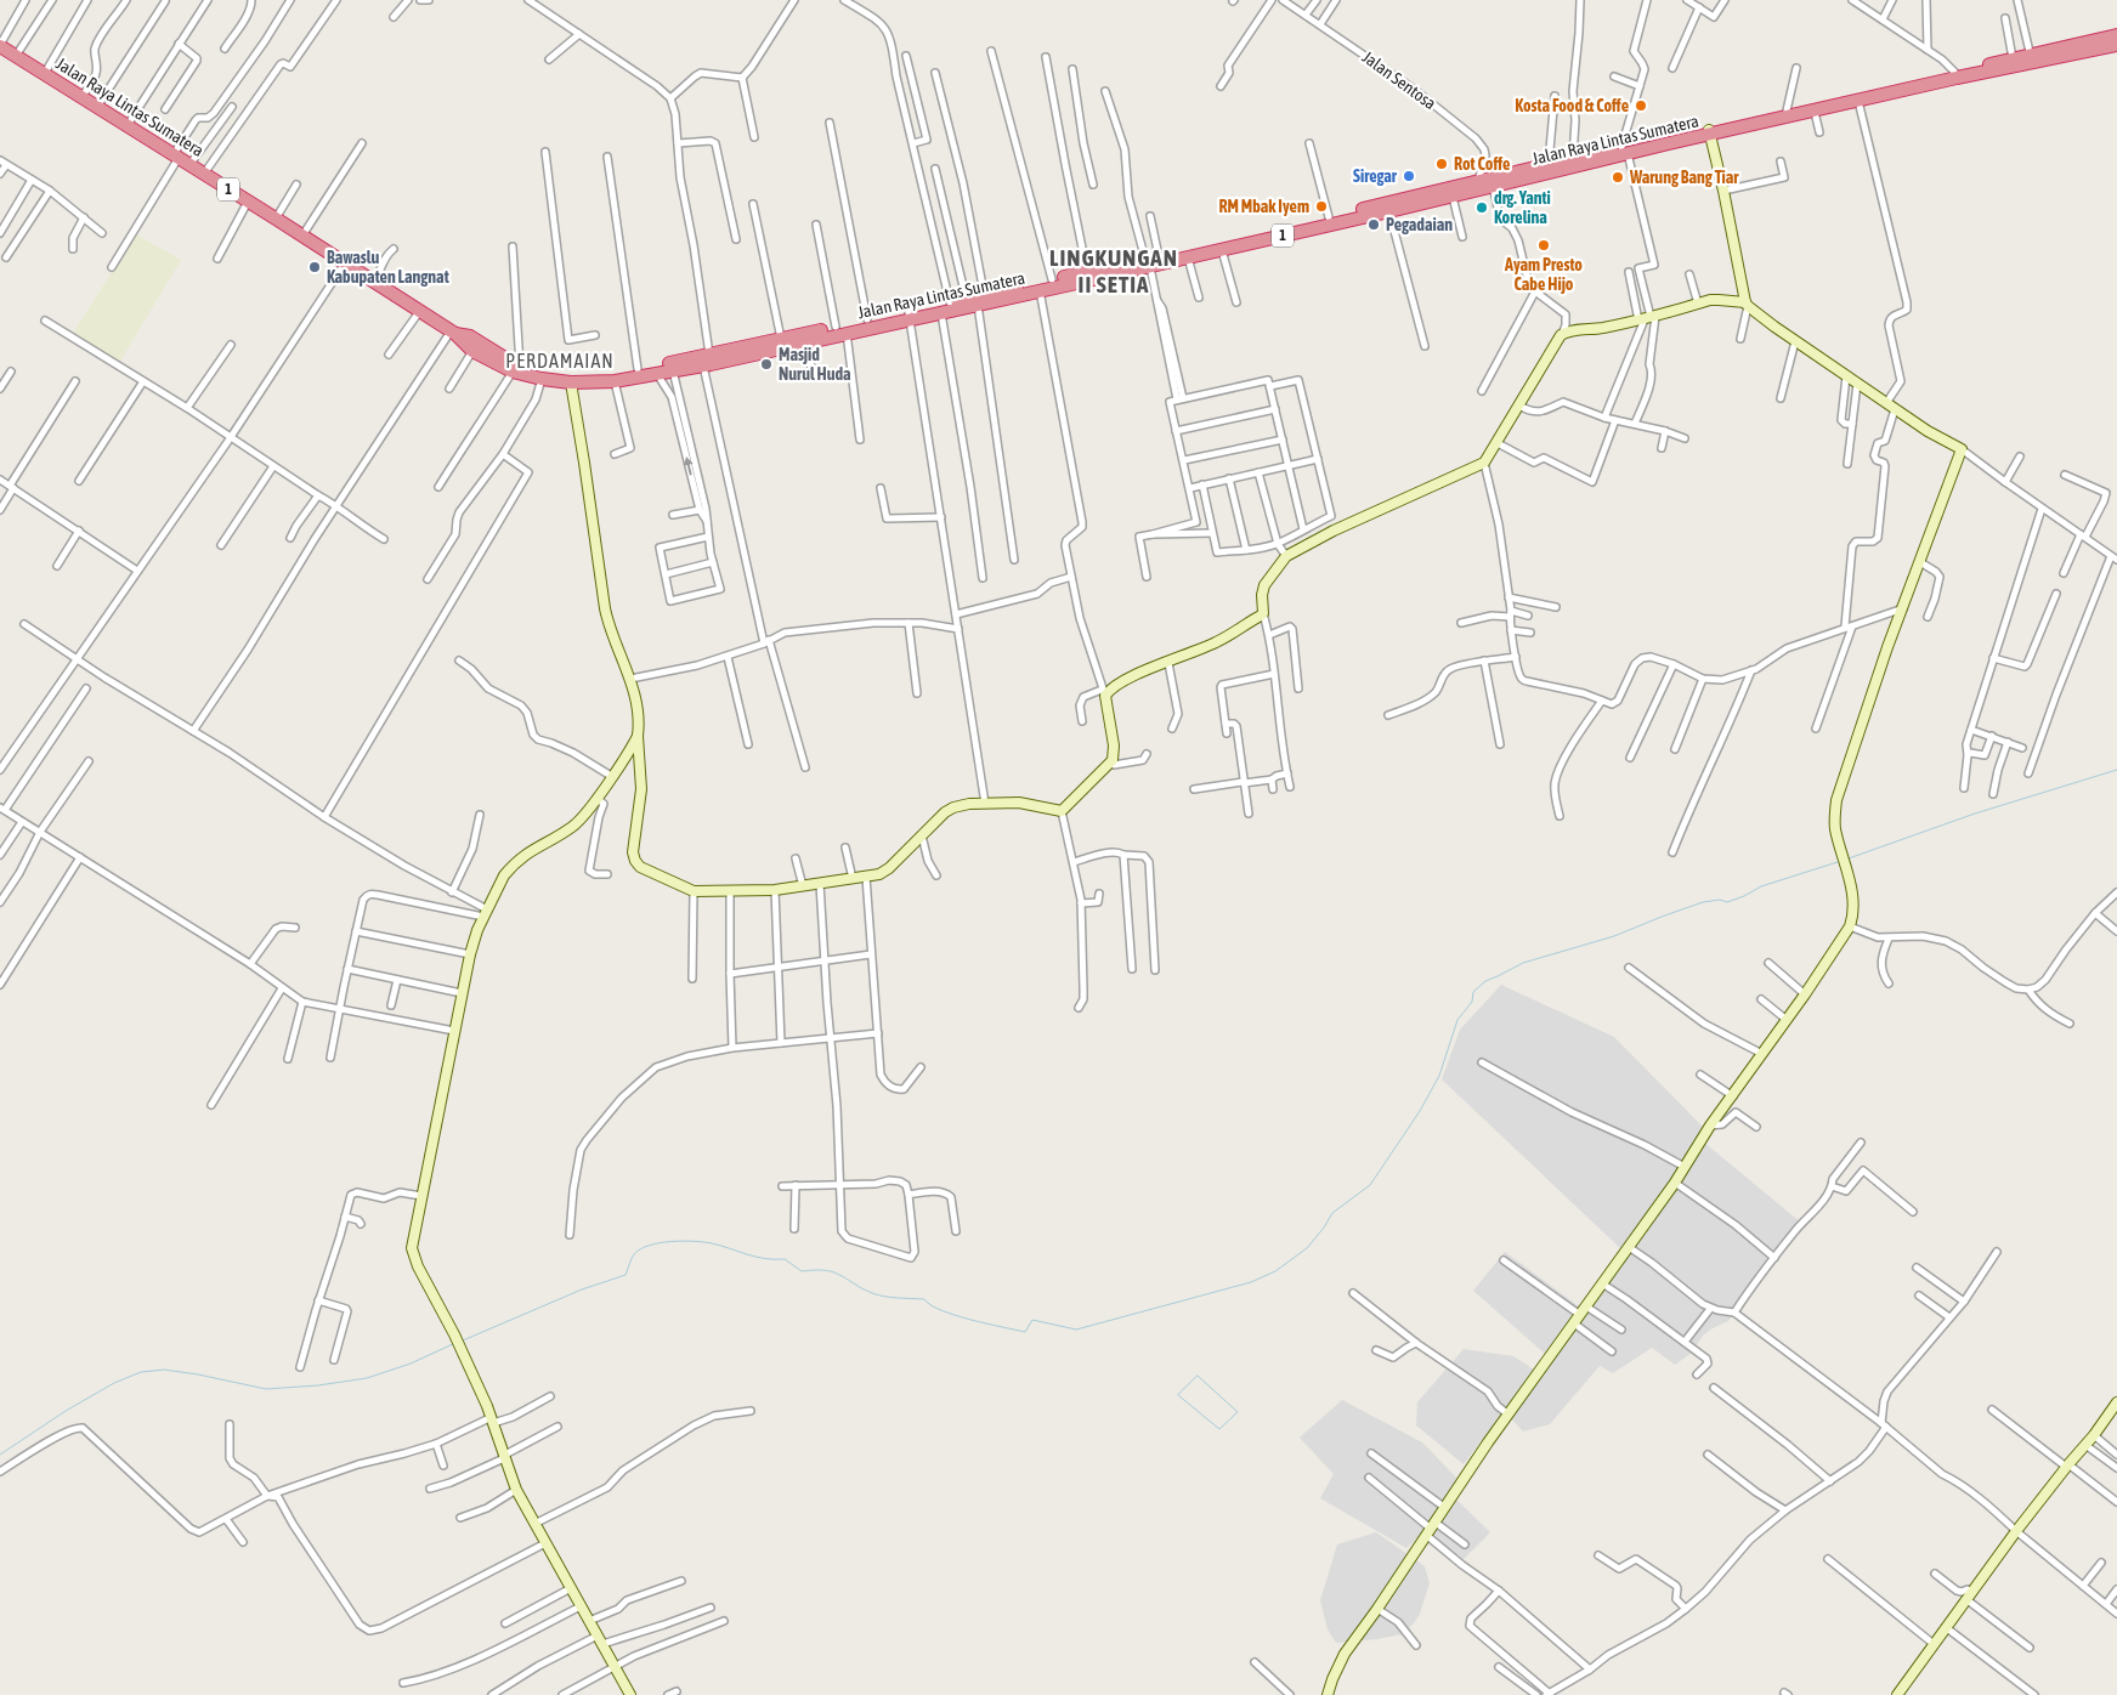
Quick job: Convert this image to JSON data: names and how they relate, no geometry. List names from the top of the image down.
{
  "streets": {
    "highway": ["Jalan Raya Lintas Sumatera", "1"],
    "street": ["Jalan Sentosa"]
  },
  "crossings": [
    ["Jalan Sentosa", "Jalan Raya Lintas Sumatera"]
  ],
  "districts": ["LINGKUNGAN II SETIA", "PERDAMAIAN"],
  "places": [
    "Kosta Food & Coffe",
    "Rot Coffe",
    "Siregar",
    "Warung Bang Tiar",
    "RM Mbak Iyem",
    "drg. Yanti Korelina",
    "Pegadaian",
    "Ayam Presto Cabe Hijo",
    "Bawaslu Kabupaten Langnat",
    "Masjid Nurul Huda"
  ]
}
